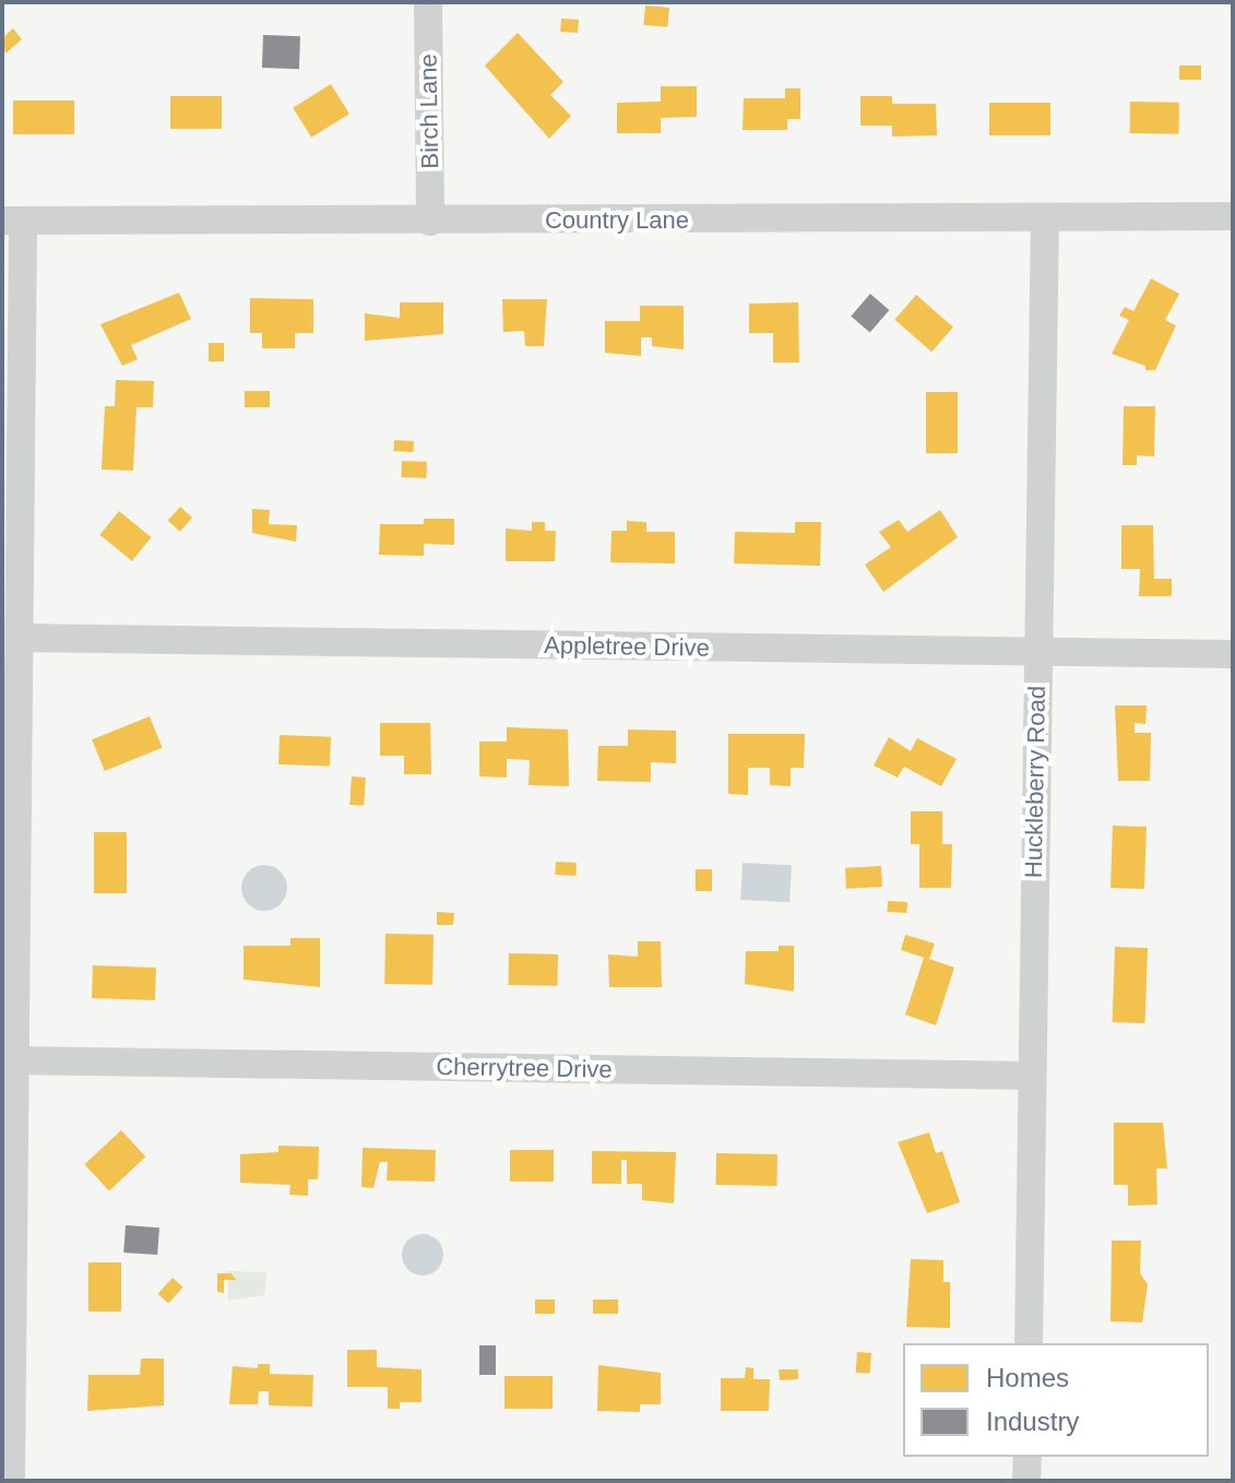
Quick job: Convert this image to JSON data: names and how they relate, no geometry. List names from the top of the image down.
{
  "streets": {
    "street": [
      "Birch Lane",
      "Country Lane",
      "Appletree Drive",
      "Huckleberry Road",
      "Cherrytree Drive"
    ]
  },
  "crossings": [
    ["Birch Lane", "Country Lane"],
    ["Country Lane", "Huckleberry Road"],
    ["Appletree Drive", "Huckleberry Road"],
    ["Huckleberry Road", "Cherrytree Drive"]
  ],
  "legend": ["Homes", "Industry"]
}
